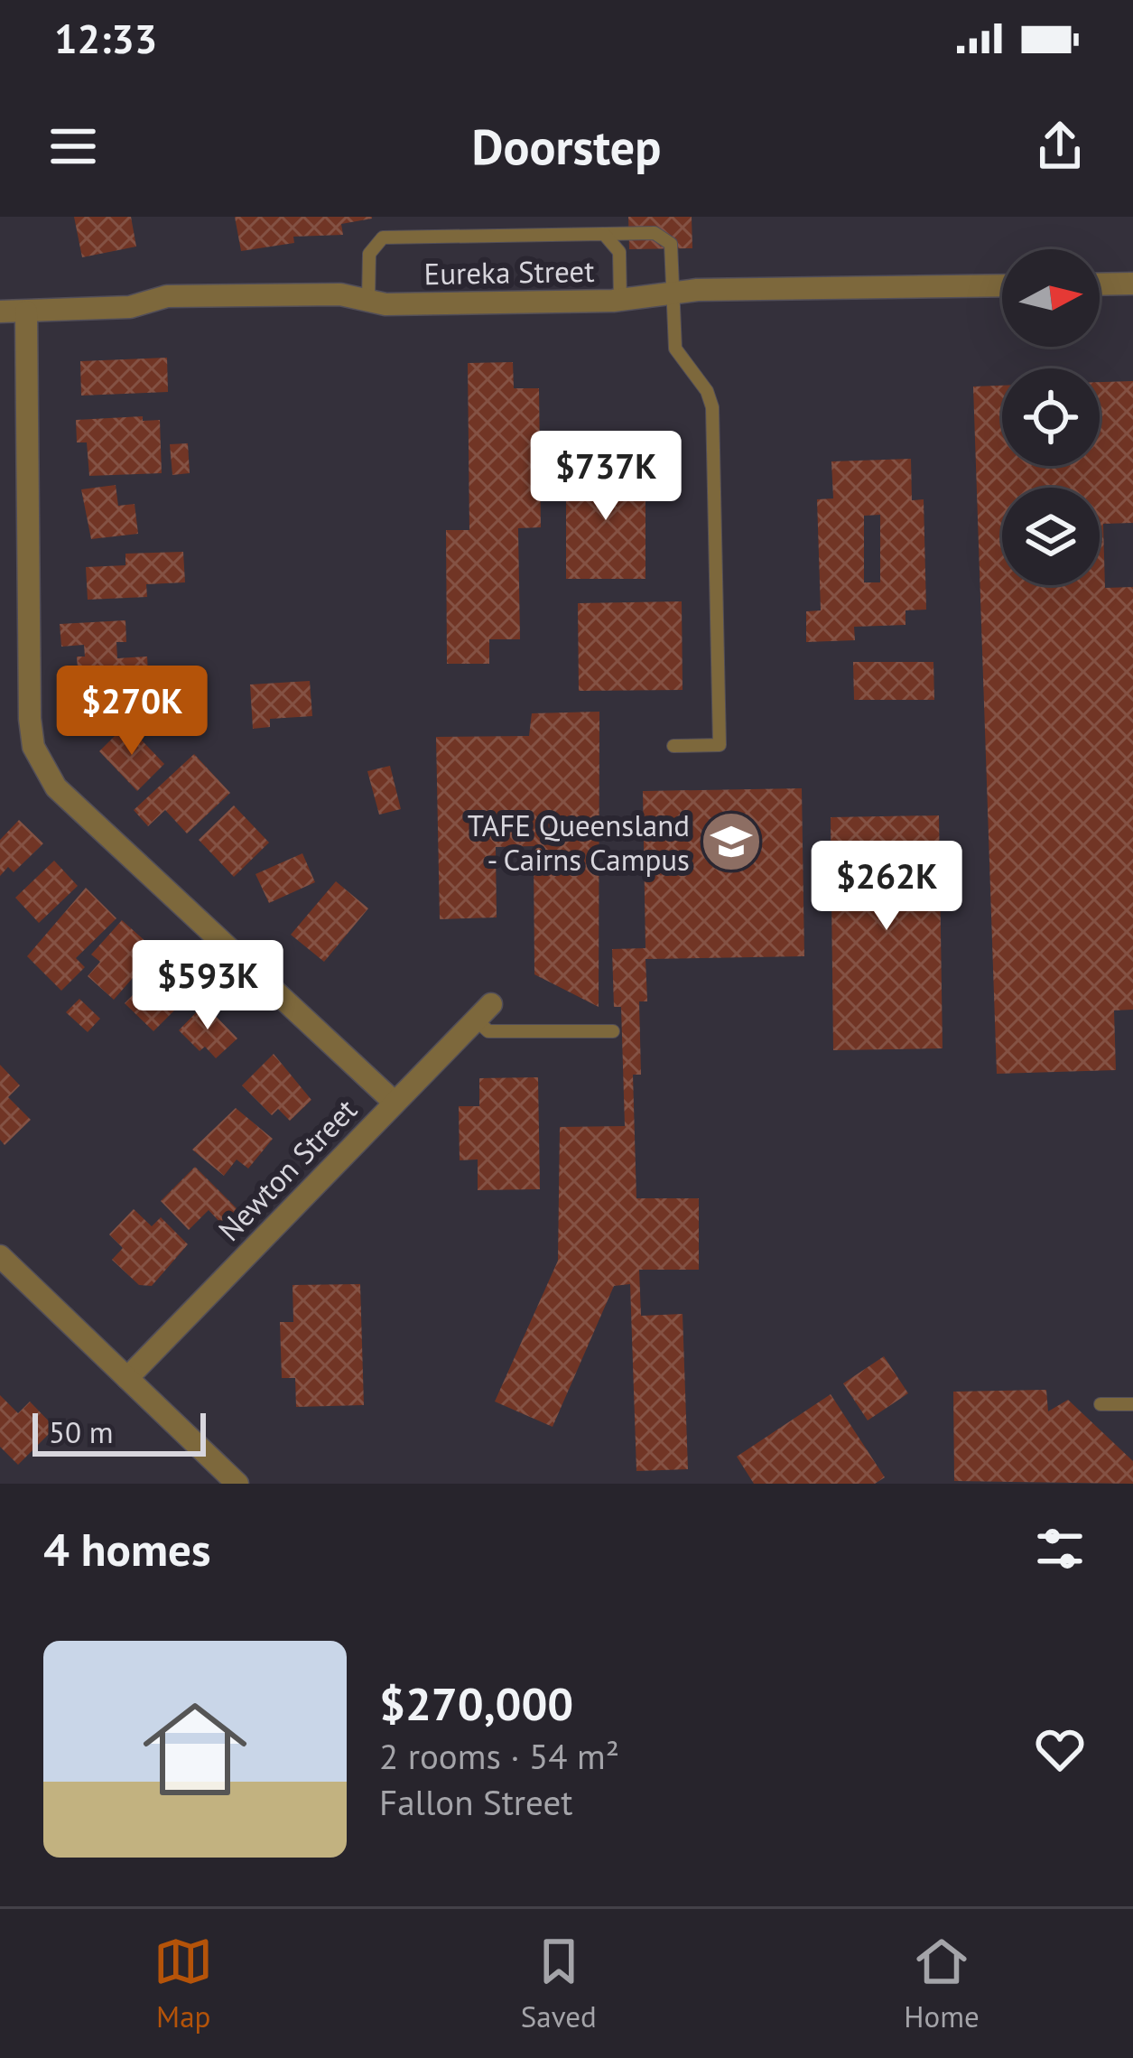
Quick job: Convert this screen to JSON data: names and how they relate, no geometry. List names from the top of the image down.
{
  "streets": {
    "street": ["Eureka Street", "Newton Street"]
  },
  "places": {
    "school or university": ["TAFE Queensland - Cairns Campus"]
  },
  "scale_bar": "50 m",
  "north": "right",
  "page": {
    "status": "12:33",
    "header": "Doorstep",
    "price": [
      "$737K",
      "$270K",
      "$262K",
      "$593K"
    ],
    "scale": "50 m",
    "heading": "4 homes",
    "list": [
      {
        "name": "$270,000",
        "note": "2 rooms · 54 m² · Fallon Street"
      }
    ],
    "tabs": ["Map", "Saved", "Home"]
  }
}
